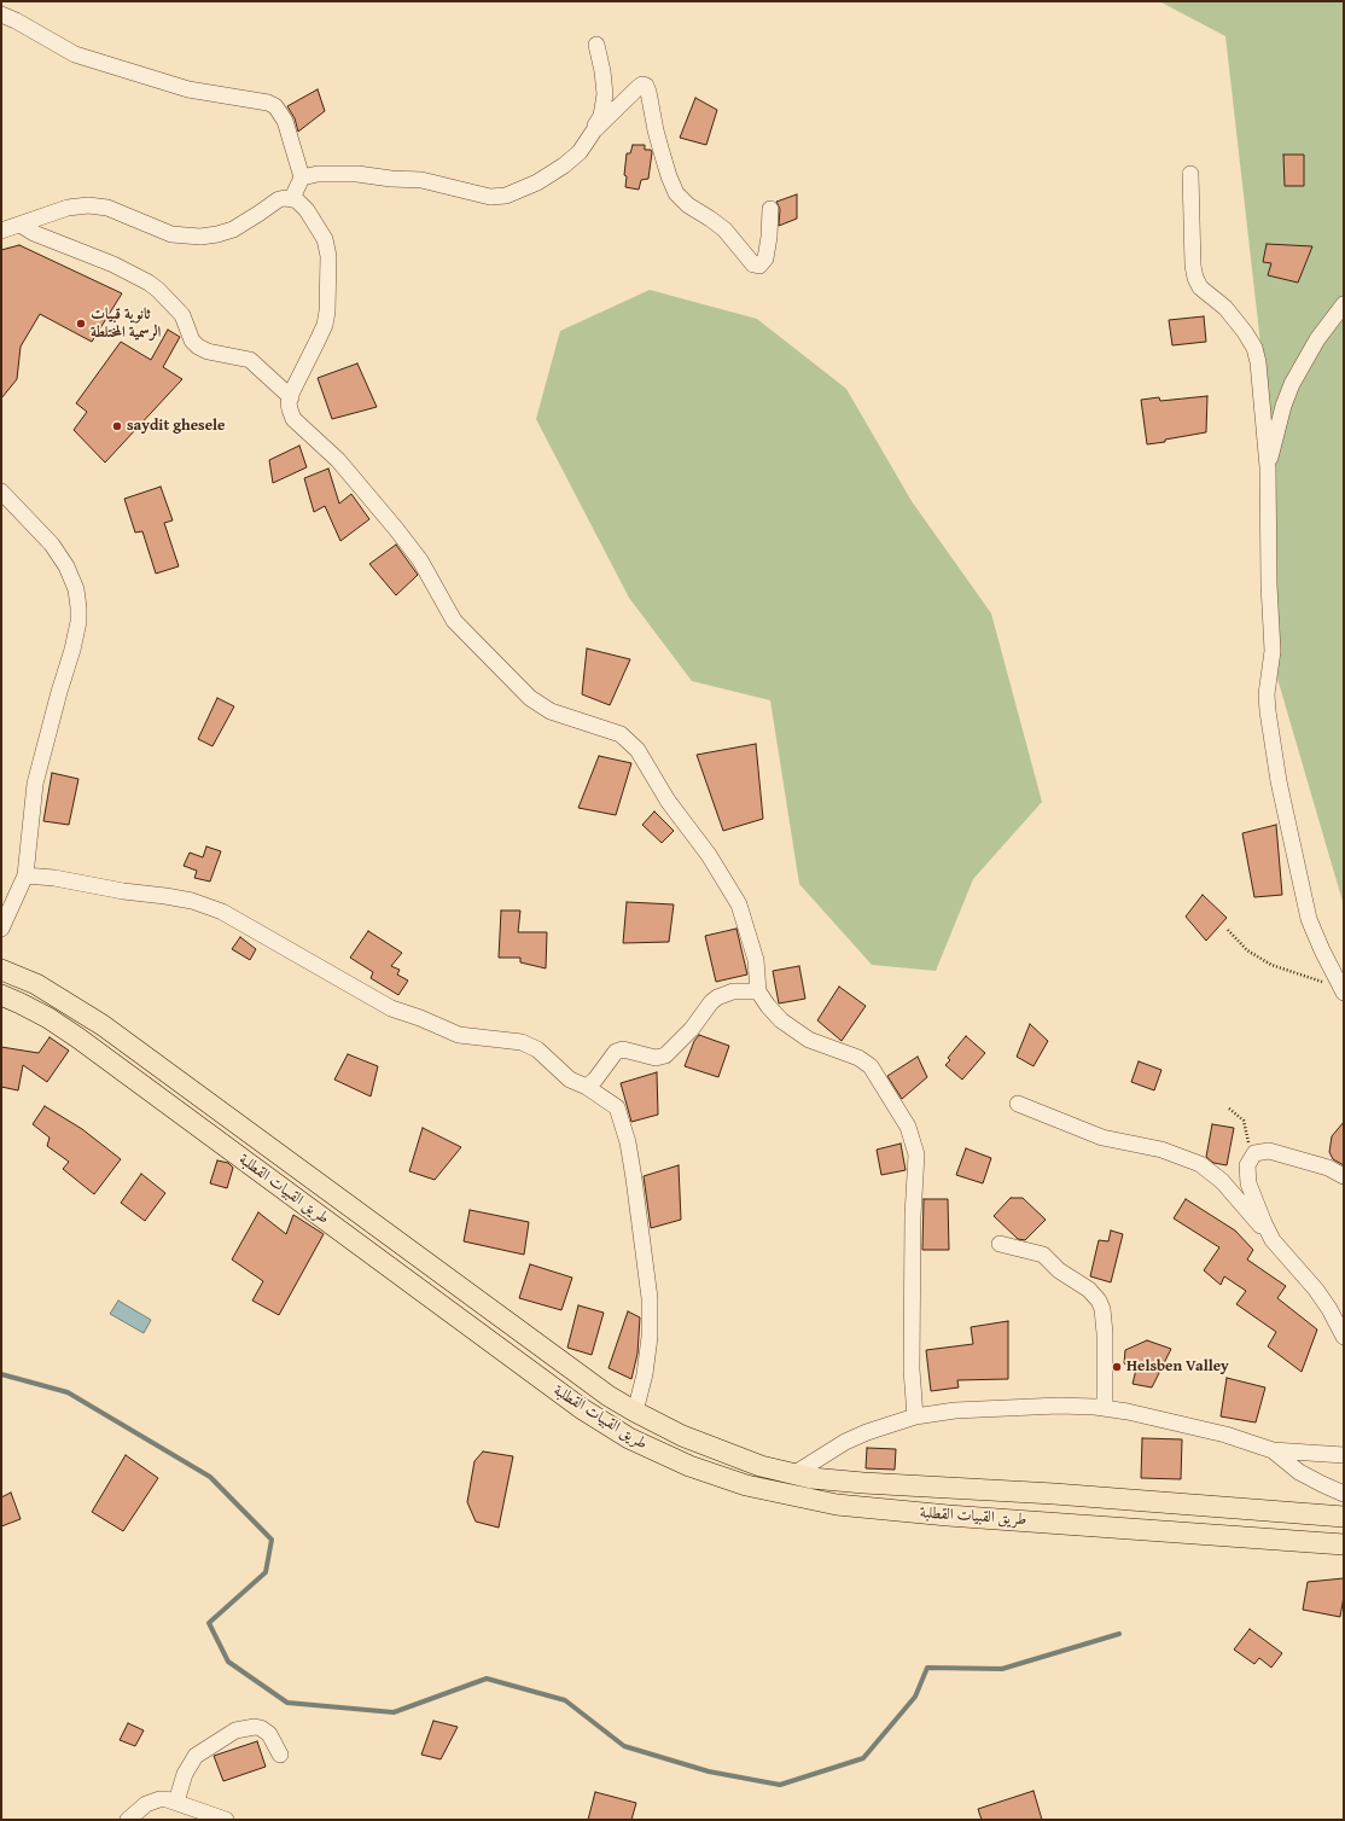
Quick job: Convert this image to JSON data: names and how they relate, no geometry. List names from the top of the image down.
{
  "streets": {
    "main road": ["طريق القبيات القطلبة"]
  },
  "places": ["ثانوية قبيات الرسمية المختلطة", "saydit ghesele", "Helsben Valley"]
}
